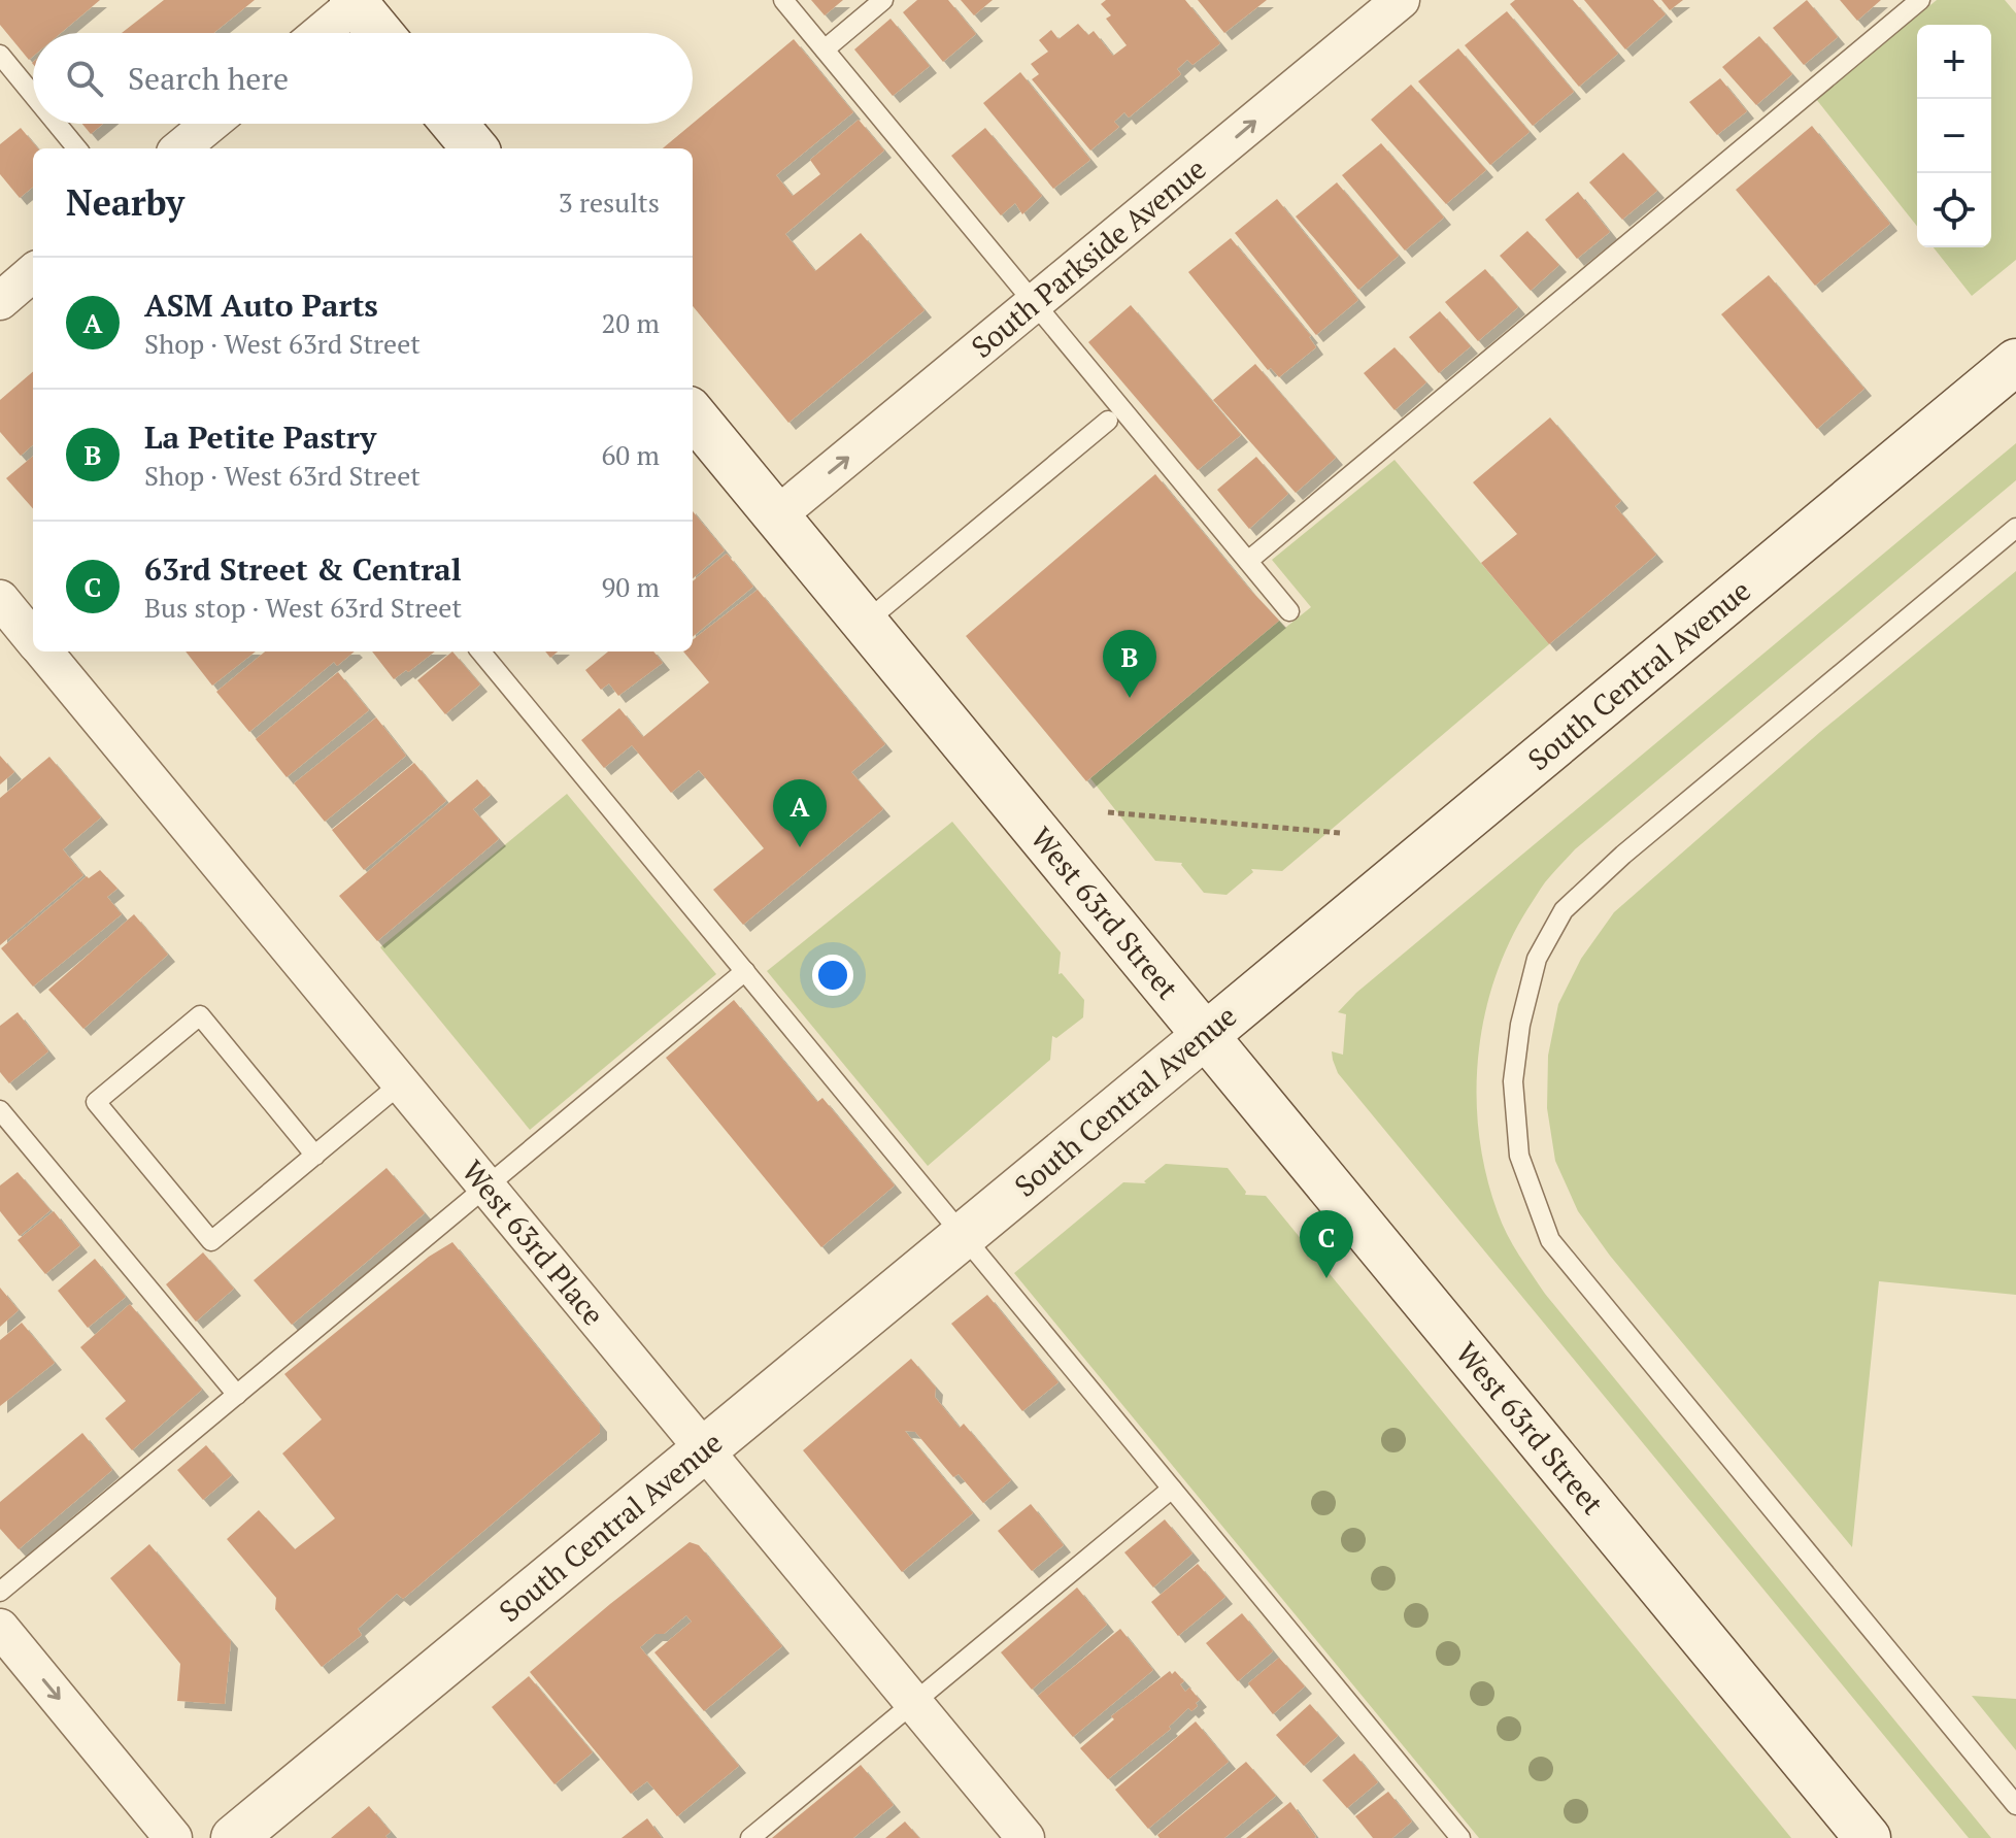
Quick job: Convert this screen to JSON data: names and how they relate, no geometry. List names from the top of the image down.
{
  "streets": {
    "main road": ["South Central Avenue", "West 63rd Street"],
    "street": ["South Parkside Avenue", "West 63rd Place"]
  },
  "crossings": [
    ["South Parkside Avenue", "West 63rd Street"],
    ["South Central Avenue", "West 63rd Street"],
    ["South Central Avenue", "West 63rd Place"]
  ],
  "one_way": ["South Parkside Avenue"],
  "page": {
    "map_buttons": ["+", "−"],
    "search": "Search here",
    "heading": ["Nearby", "3 results"],
    "list": [
      {
        "mark": "A",
        "name": "ASM Auto Parts",
        "note": "Shop · West 63rd Street",
        "value": "20 m"
      },
      {
        "mark": "B",
        "name": "La Petite Pastry",
        "note": "Shop · West 63rd Street",
        "value": "60 m"
      },
      {
        "mark": "C",
        "name": "63rd Street & Central",
        "note": "Bus stop · West 63rd Street",
        "value": "90 m"
      }
    ],
    "pins": ["B", "A", "C"]
  }
}
